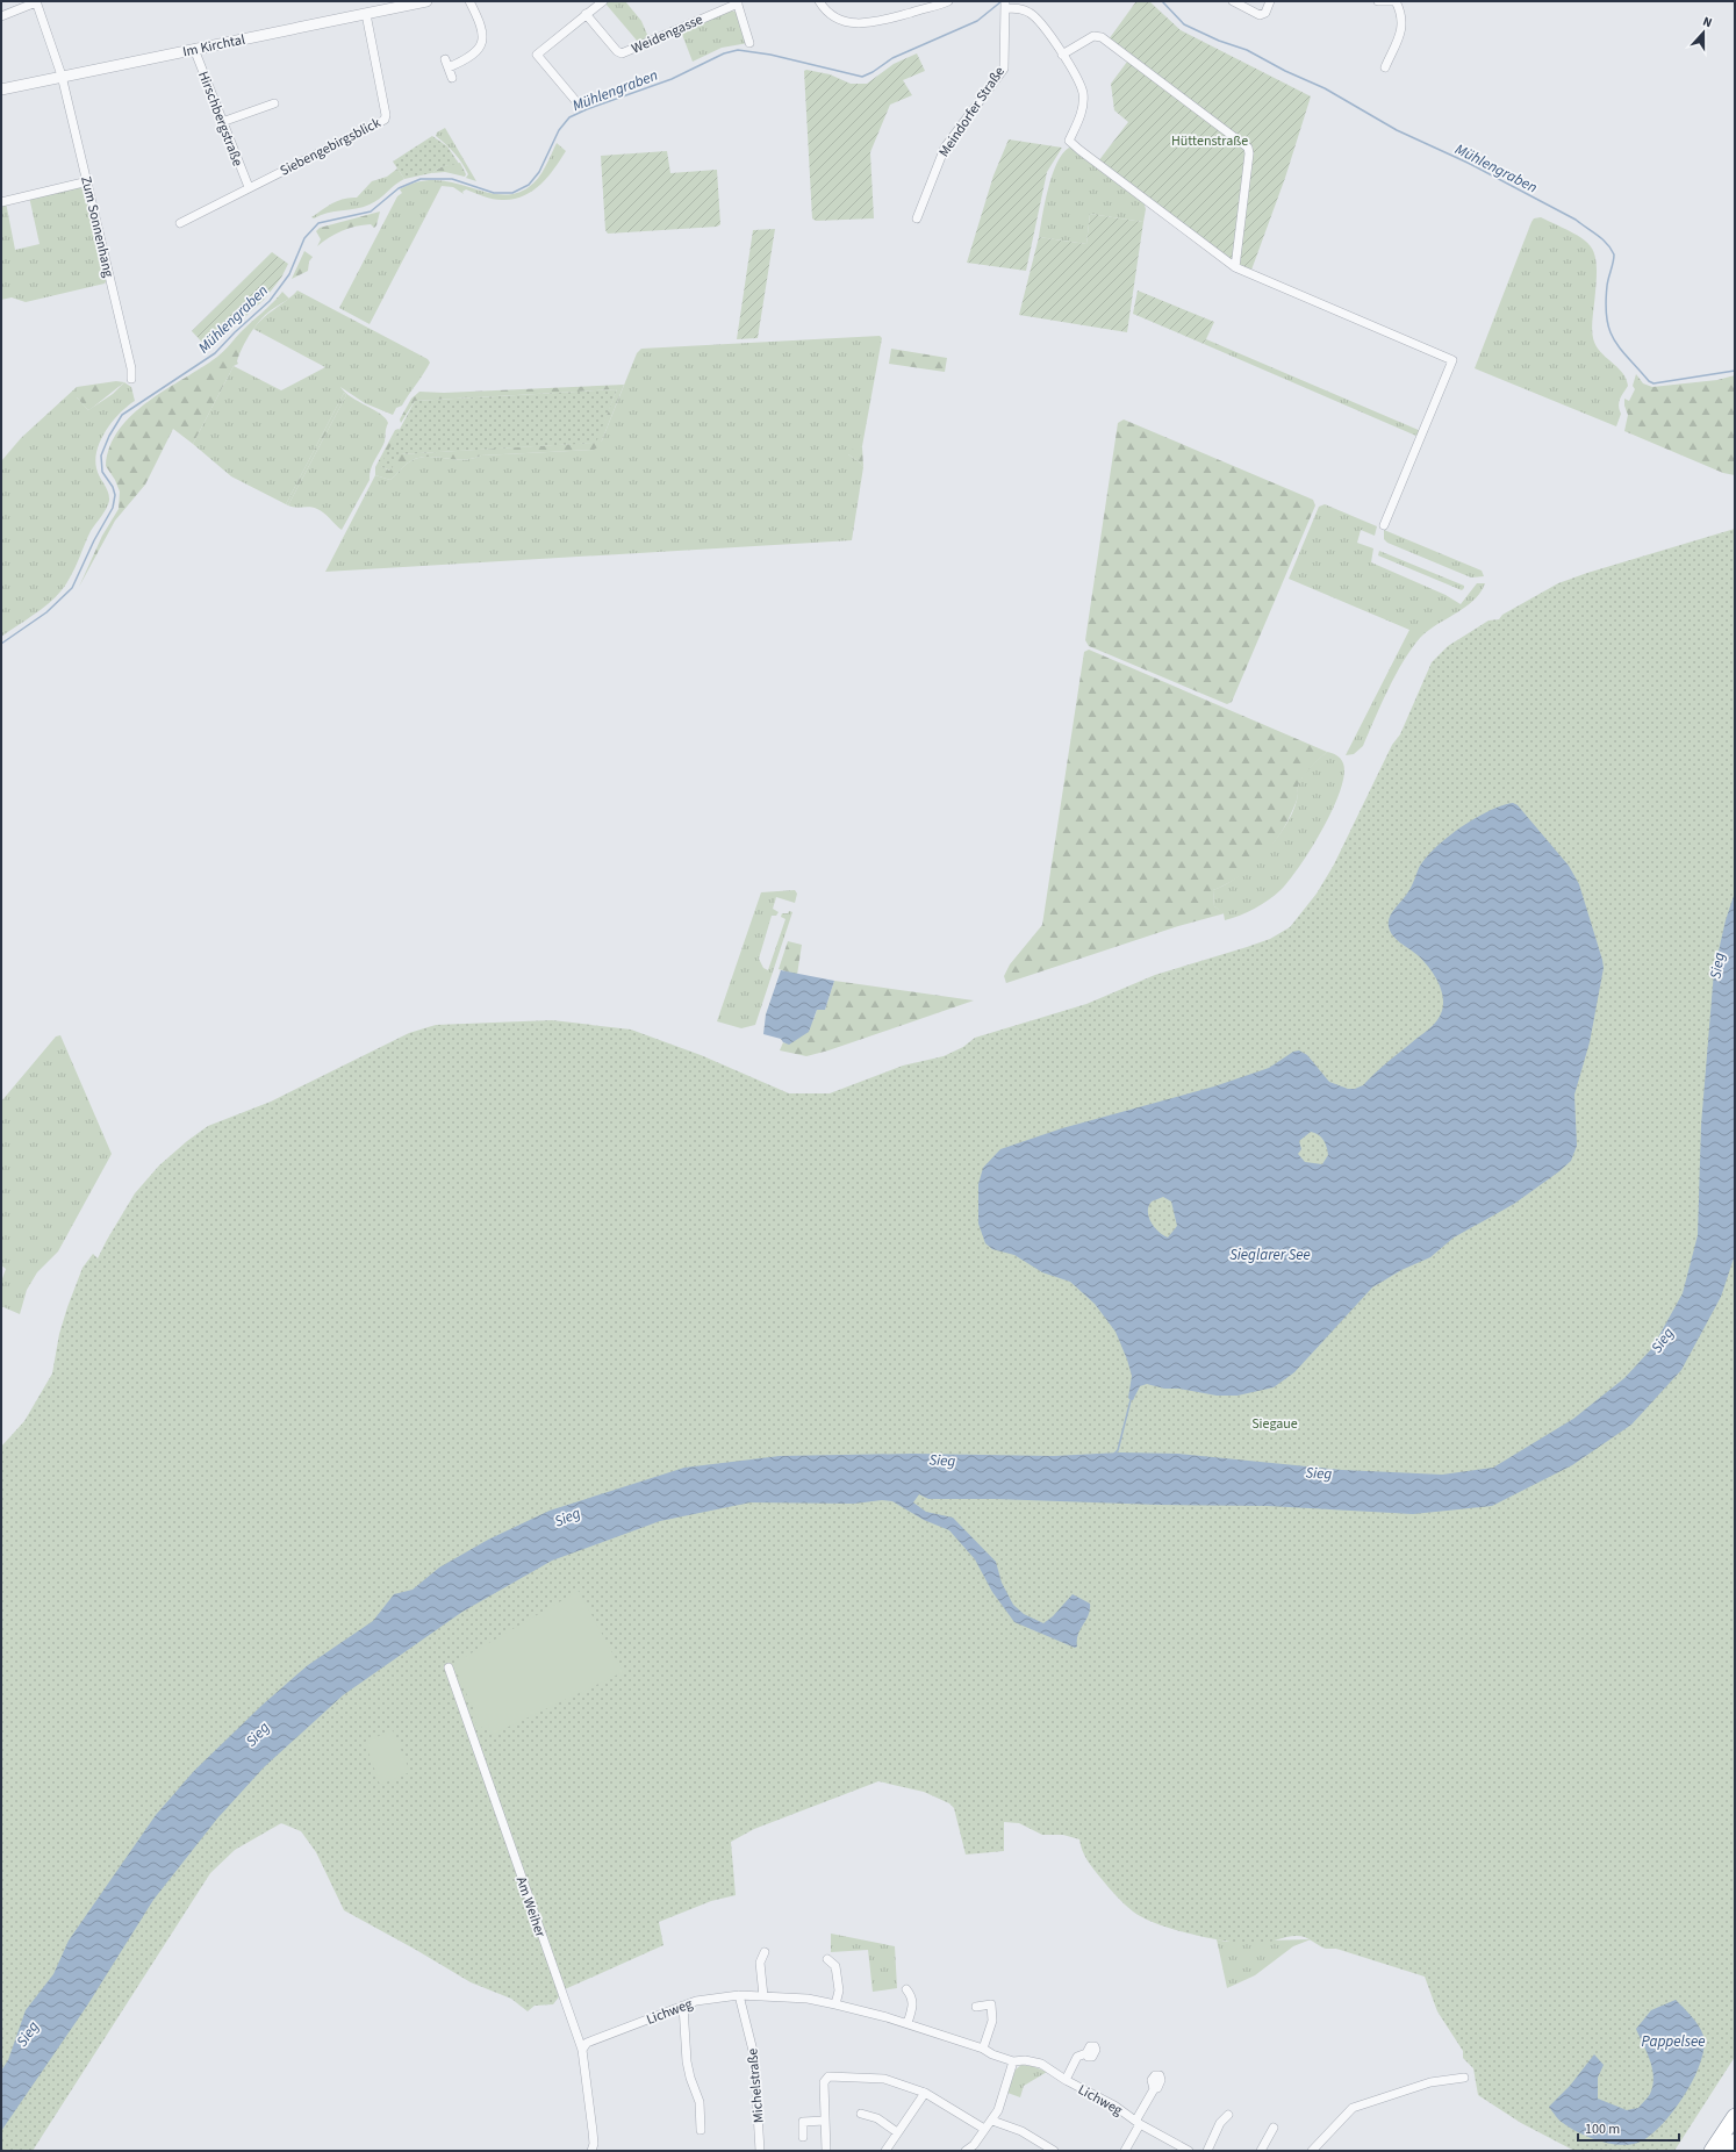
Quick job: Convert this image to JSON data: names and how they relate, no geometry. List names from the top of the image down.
{
  "streets": {
    "street": [
      "Weidengasse",
      "Im Kirchtal",
      "Meindorfer Straße",
      "Hirschbergstraße",
      "Siebengebirgsblick",
      "Zum Sonnenhang",
      "Am Weiher",
      "Lichweg",
      "Michelstraße"
    ]
  },
  "crossings": [
    ["Im Kirchtal", "Hirschbergstraße"],
    ["Im Kirchtal", "Siebengebirgsblick"],
    ["Im Kirchtal", "Zum Sonnenhang"],
    ["Hirschbergstraße", "Siebengebirgsblick"],
    ["Am Weiher", "Lichweg"],
    ["Lichweg", "Michelstraße"]
  ],
  "water": [
    "Mühlengraben",
    "Sieg",
    "Sieglarer See",
    "Pappelsee"
  ],
  "parks": ["Hüttenstraße", "Siegaue"],
  "scale_bar": "100 m",
  "north": "top"
}
